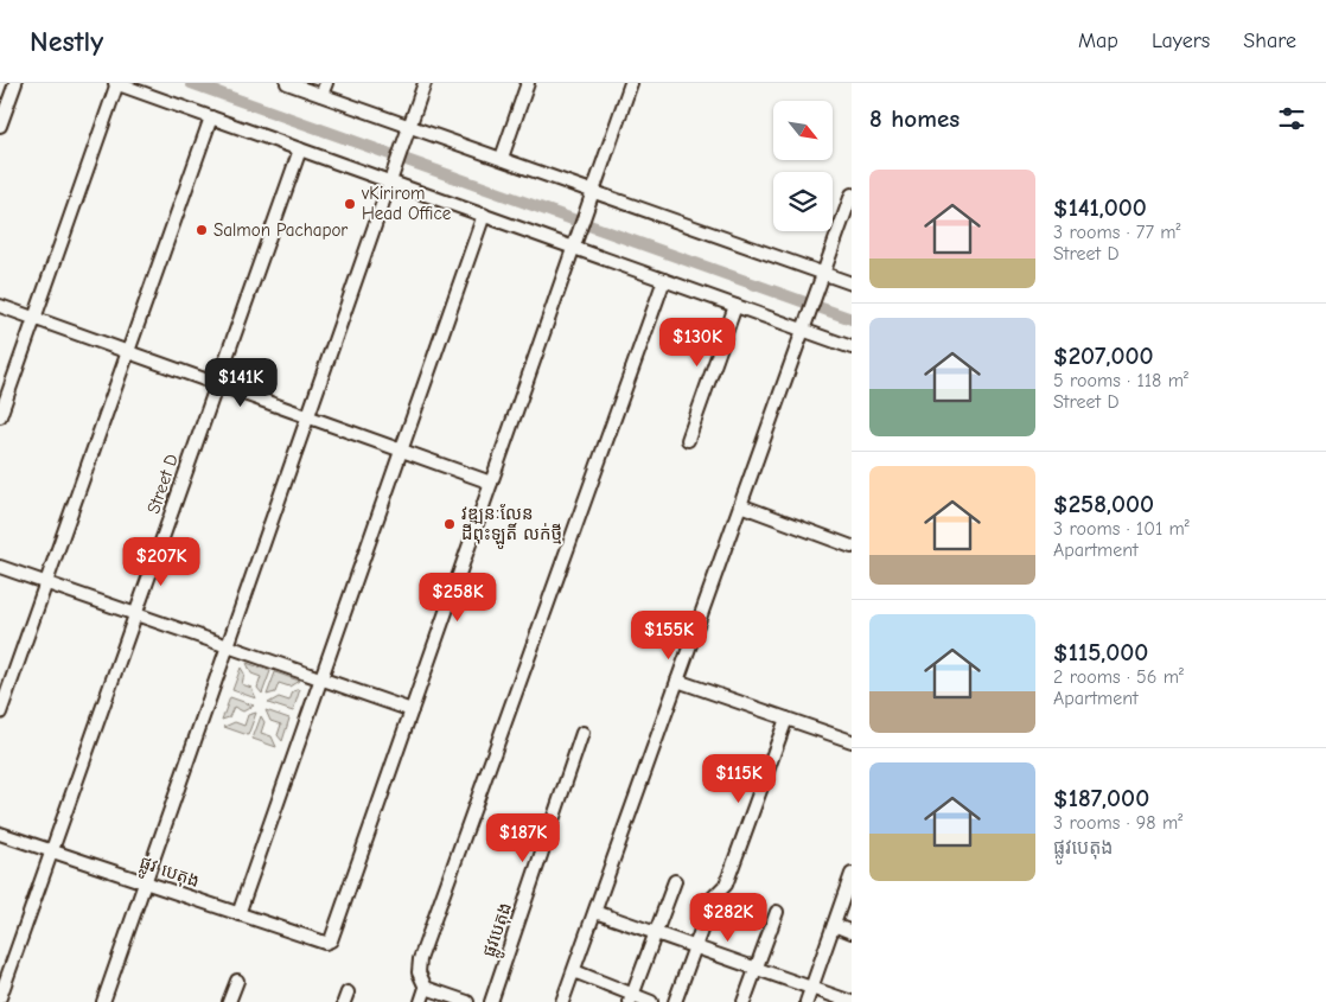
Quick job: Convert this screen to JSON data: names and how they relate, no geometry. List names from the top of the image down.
{
  "streets": {
    "street": ["Street D", "ផ្លូវ បេតុង", "ផ្លូវបេតុង"]
  },
  "crossings": [
    ["Street D", "ផ្លូវ បេតុង"]
  ],
  "places": ["vKirirom Head Office", "Salmon Pachapor", "វឌ្ឍនៈលែន ដីពុះឡូតិ៍ លក់ថ្មី"],
  "north": "bottom right",
  "page": {
    "header": "Nestly",
    "nav": ["Map", "Layers", "Share"],
    "heading": "8 homes",
    "list": [
      {
        "name": "$141,000",
        "note": "3 rooms · 77 m² · Street D"
      },
      {
        "name": "$207,000",
        "note": "5 rooms · 118 m² · Street D"
      },
      {
        "name": "$258,000",
        "note": "3 rooms · 101 m² · Apartment"
      },
      {
        "name": "$115,000",
        "note": "2 rooms · 56 m² · Apartment"
      },
      {
        "name": "$187,000",
        "note": "3 rooms · 98 m² · ផ្លូវបេតុង"
      }
    ],
    "price": [
      "$130K",
      "$141K",
      "$207K",
      "$258K",
      "$155K",
      "$115K",
      "$187K",
      "$282K"
    ]
  }
}
